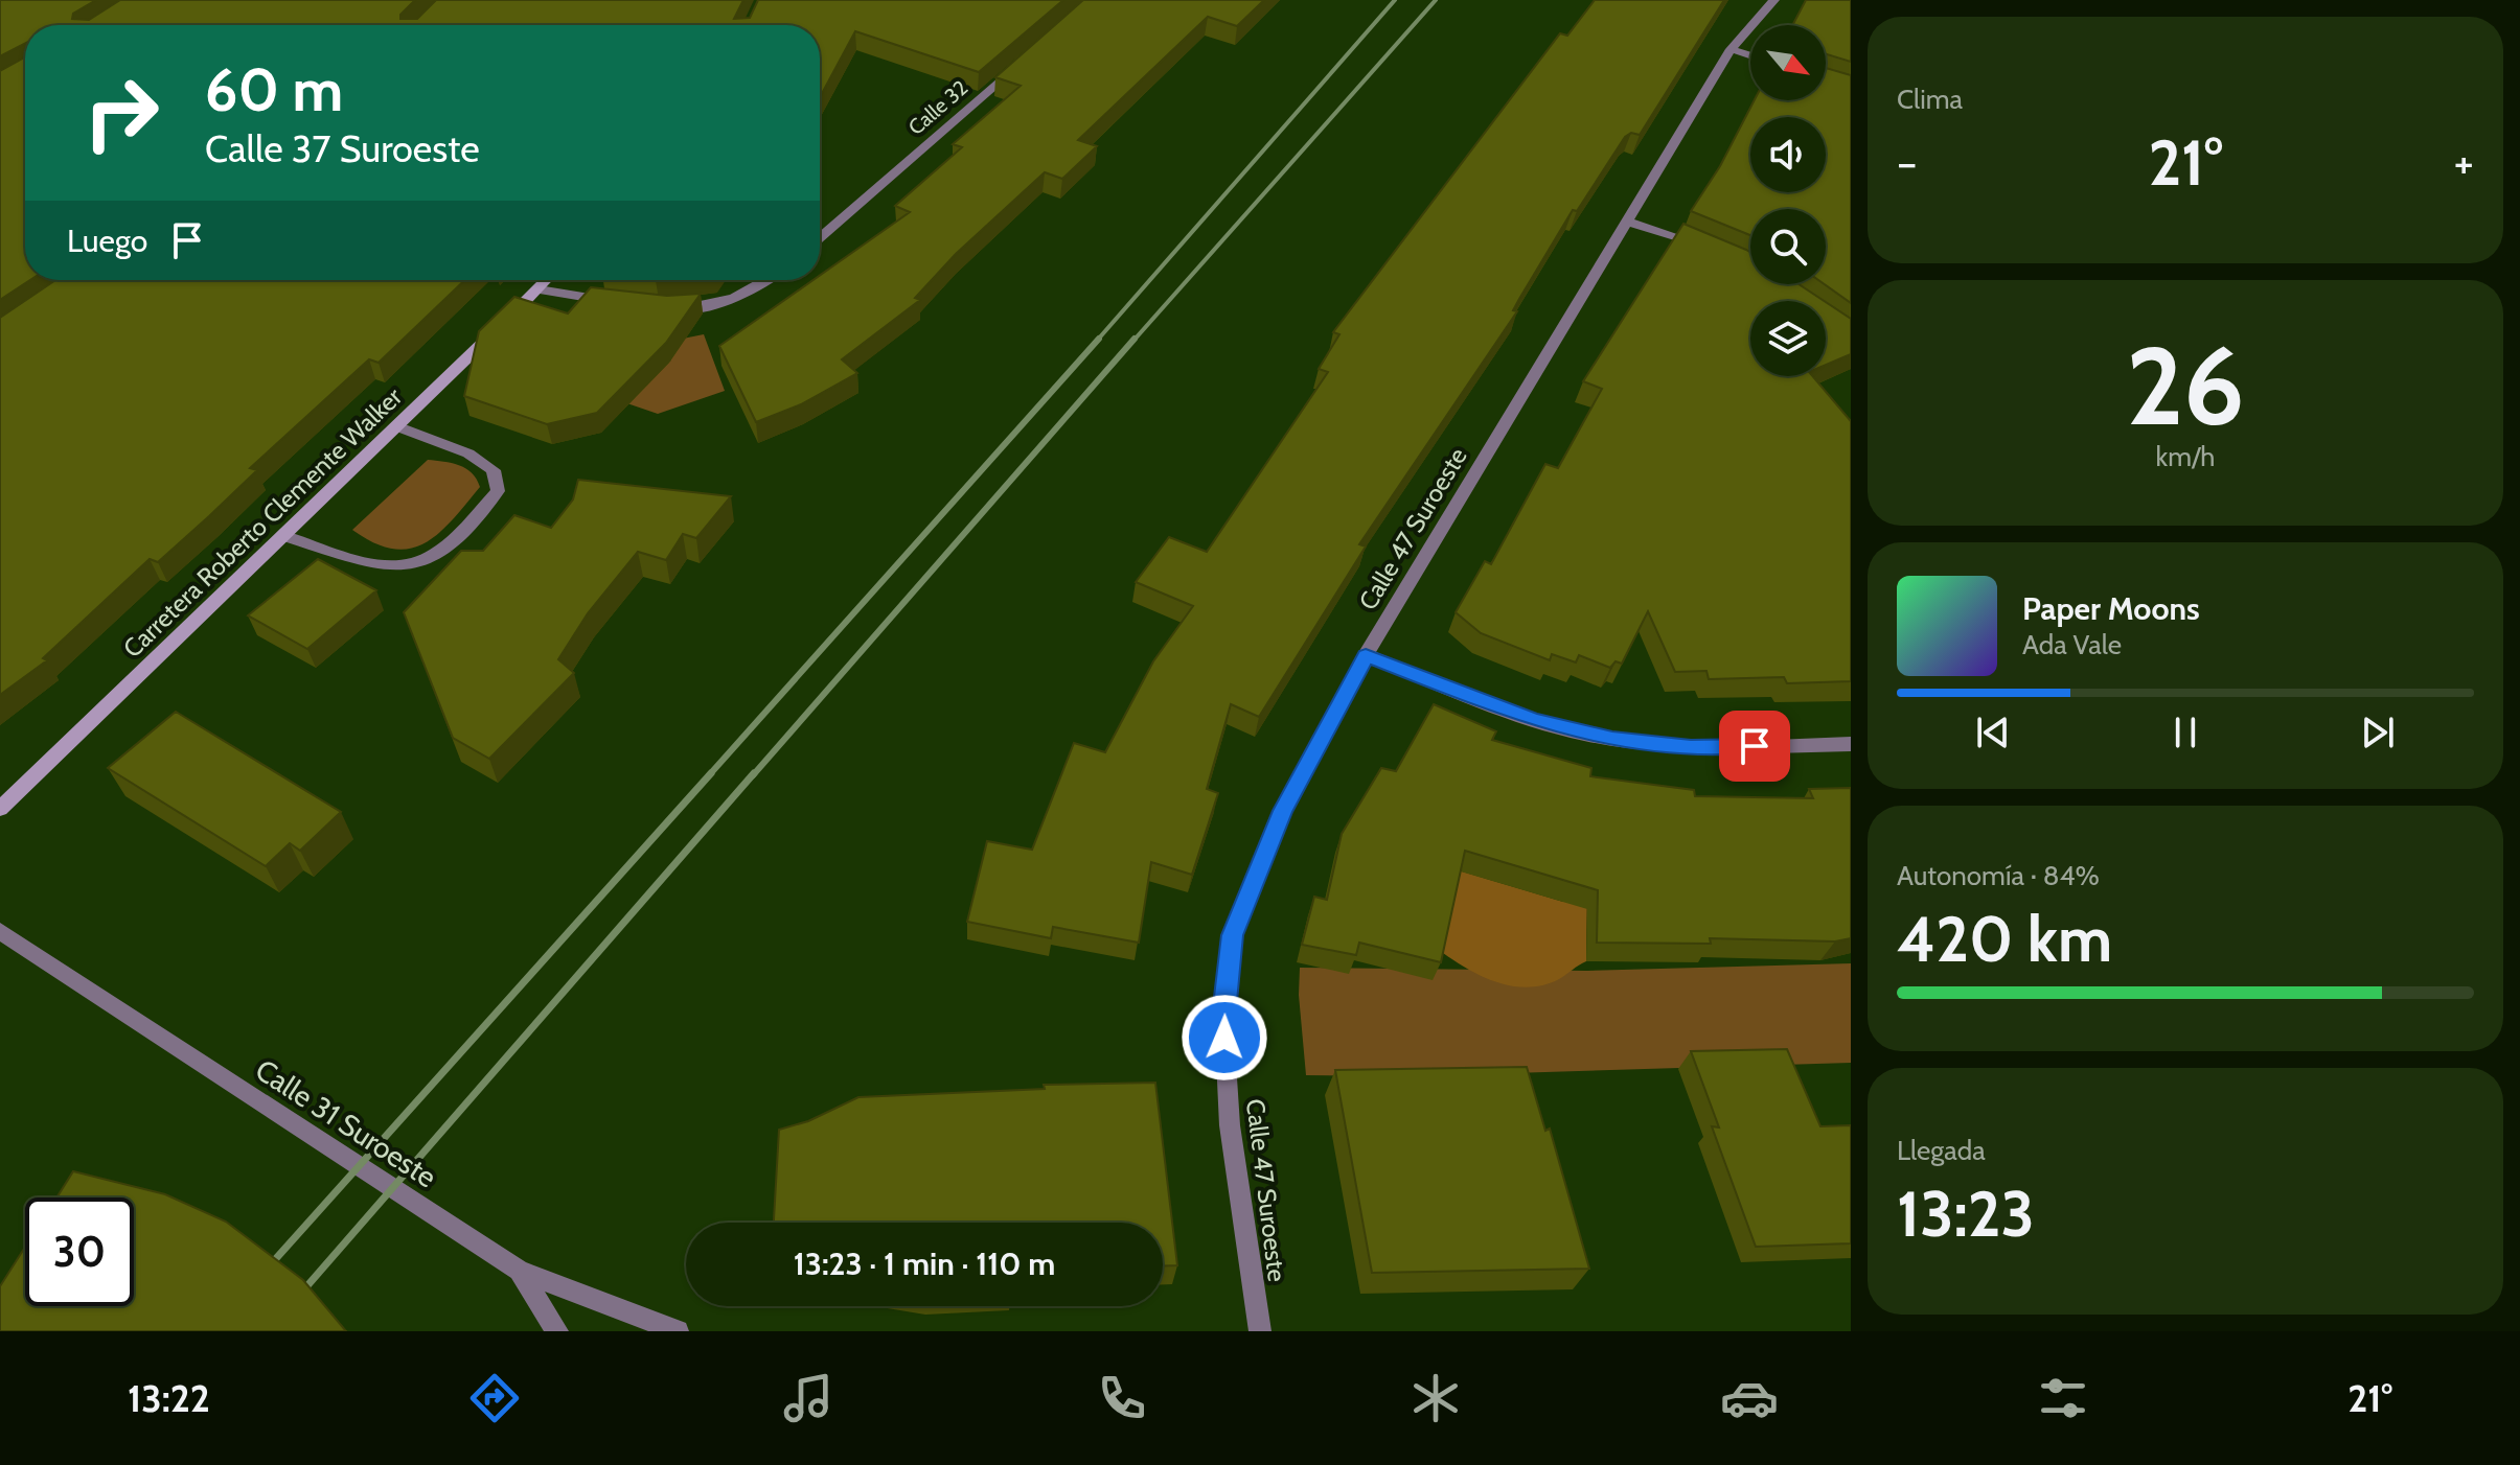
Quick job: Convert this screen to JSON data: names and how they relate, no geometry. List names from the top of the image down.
{
  "streets": {
    "main road": ["Carretera Roberto Clemente Walker"],
    "street": ["Calle 32", "Calle 47 Suroeste", "Calle 31 Suroeste"]
  },
  "north": "bottom right",
  "page": {
    "tile": [
      "Clima",
      ["26", "km/h"],
      ["Autonomía · 84%", "420 km"],
      ["Llegada", "13:23"]
    ],
    "turn": ["60 m", "Calle 37 Suroeste"],
    "heat": ["−", "21°", "+"],
    "then": "Luego",
    "song": ["Paper Moons", "Ada Vale"],
    "limit": "30",
    "trip": "13:23 · 1 min · 110 m",
    "tabs": ["13:22", "21°"]
  }
}
